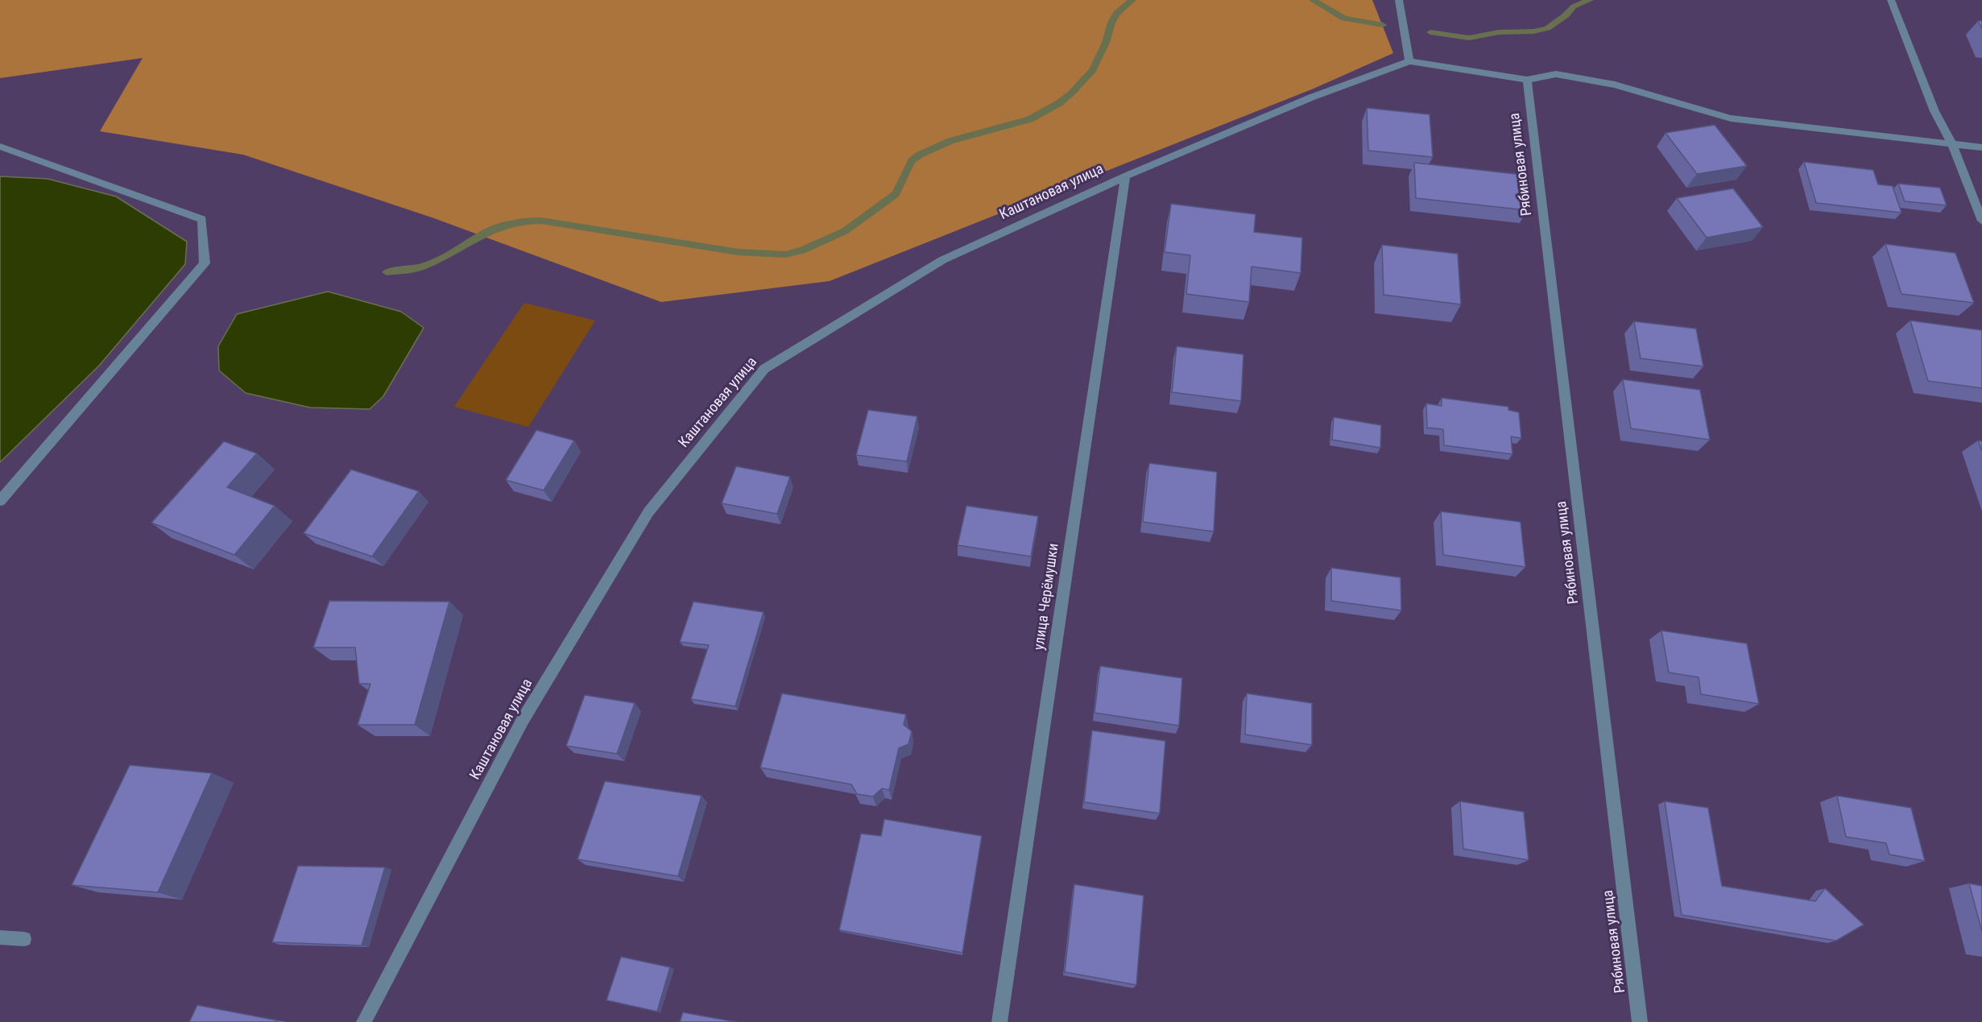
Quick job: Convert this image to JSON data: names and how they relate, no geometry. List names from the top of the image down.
{
  "streets": {
    "street": ["Рябиновая улица", "Каштановая улица", "улица Черёмушки"]
  },
  "crossings": [
    ["Каштановая улица", "улица Черёмушки"]
  ]
}
